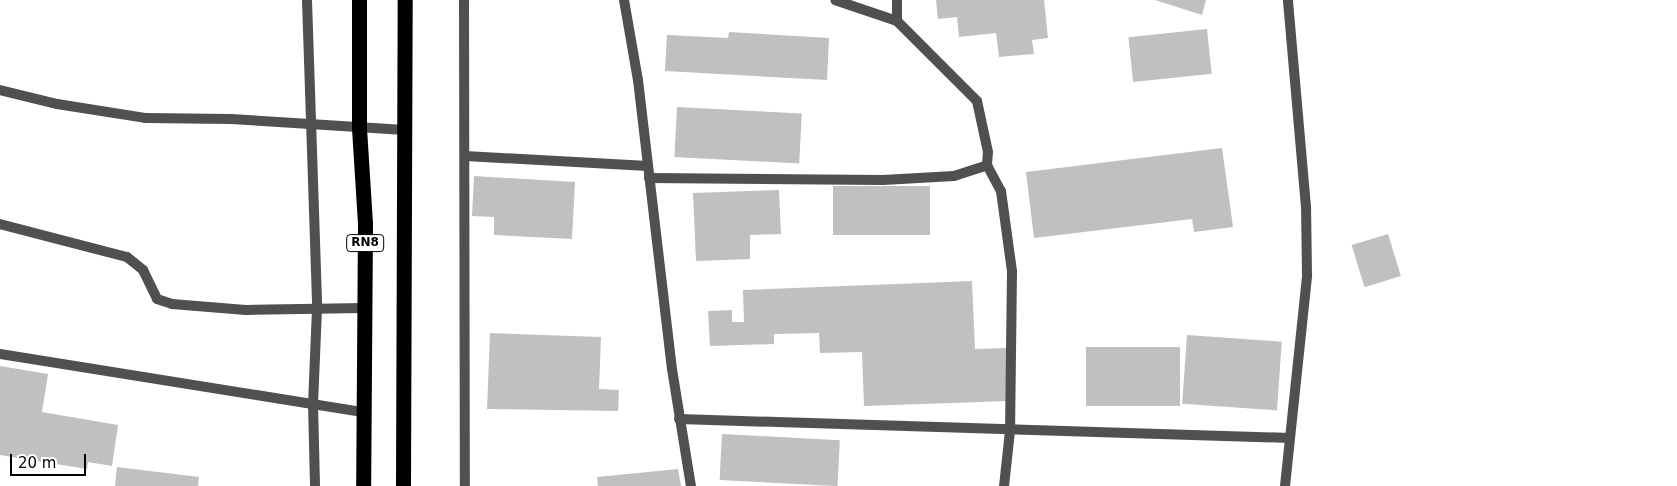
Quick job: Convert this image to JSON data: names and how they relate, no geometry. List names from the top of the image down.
{
  "streets": {
    "highway": ["RN8"]
  },
  "scale_bar": "20 m"
}
